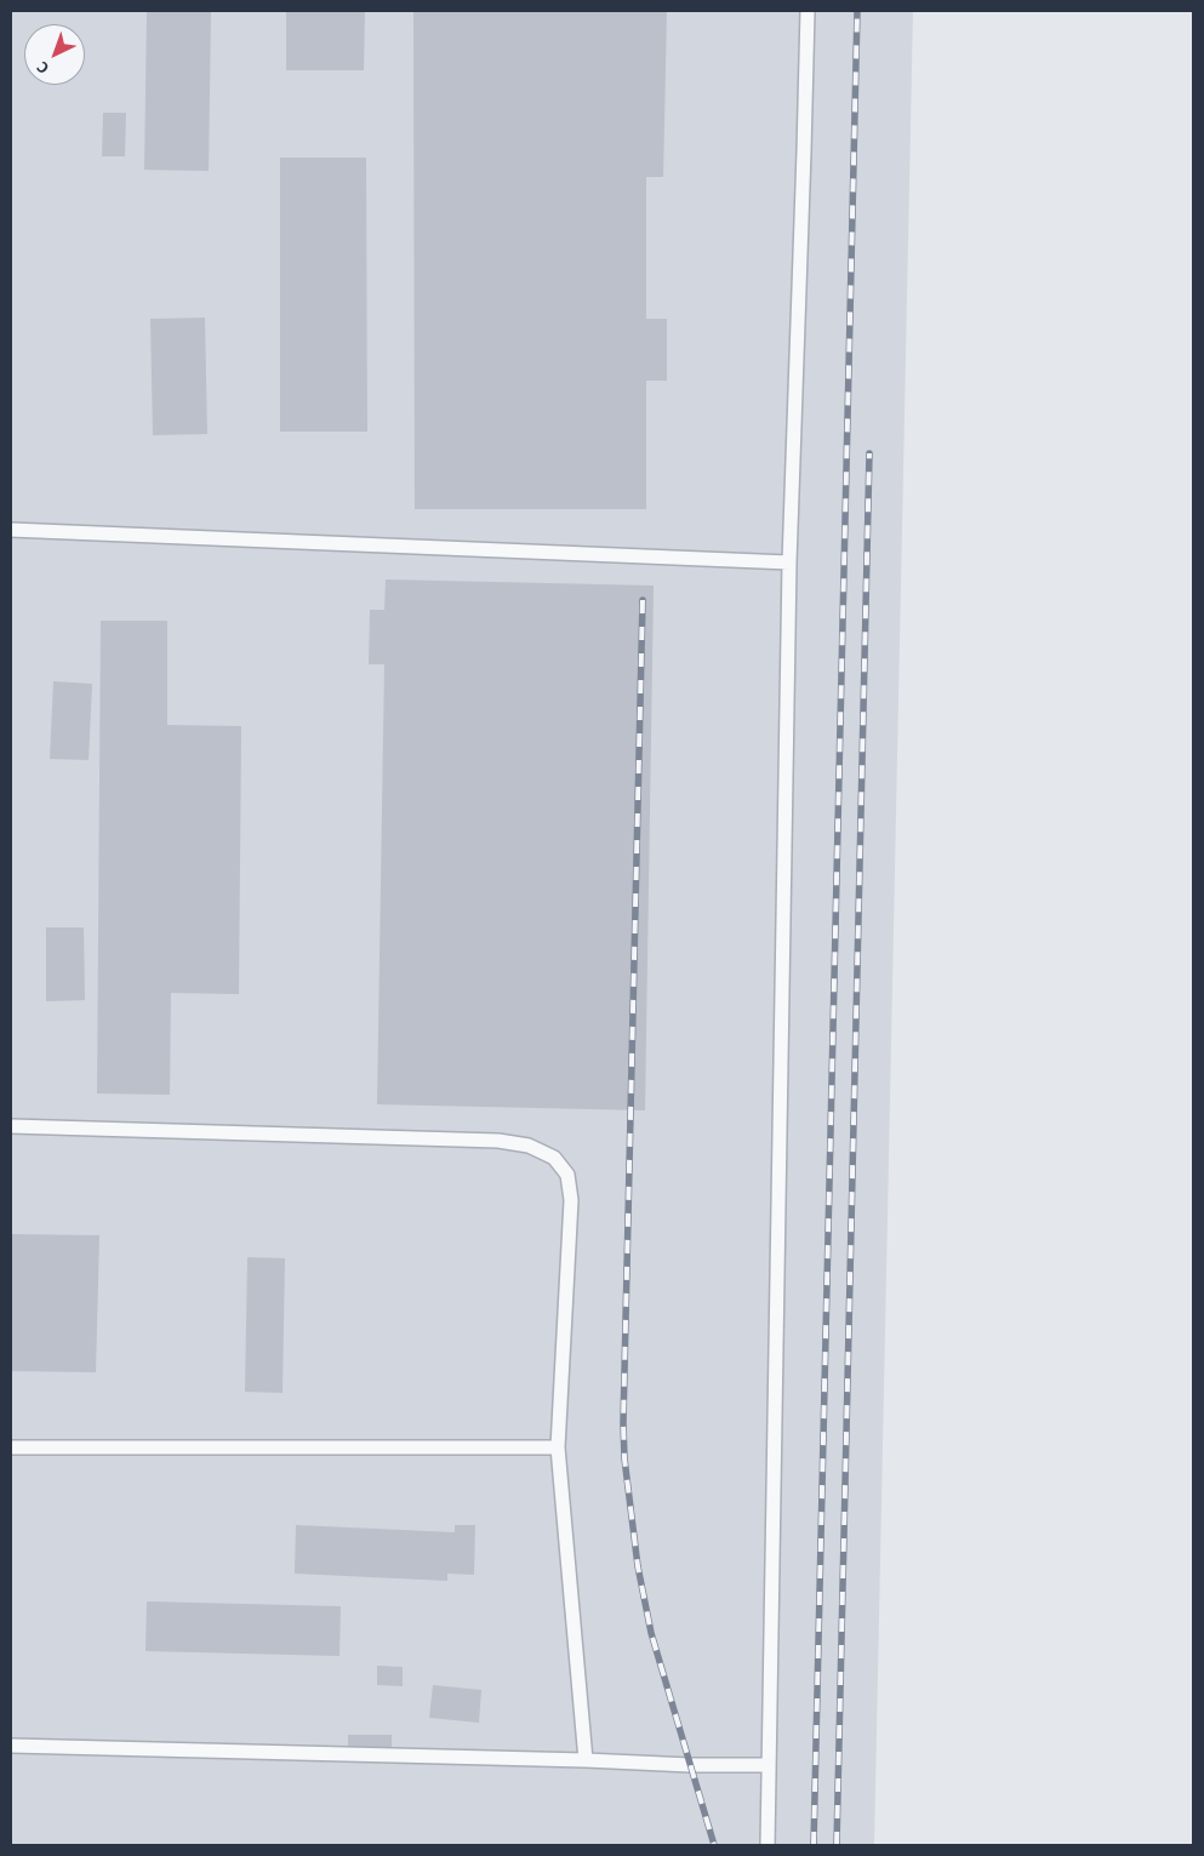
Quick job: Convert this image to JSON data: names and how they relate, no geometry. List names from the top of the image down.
{
  "north": "bottom left"
}
